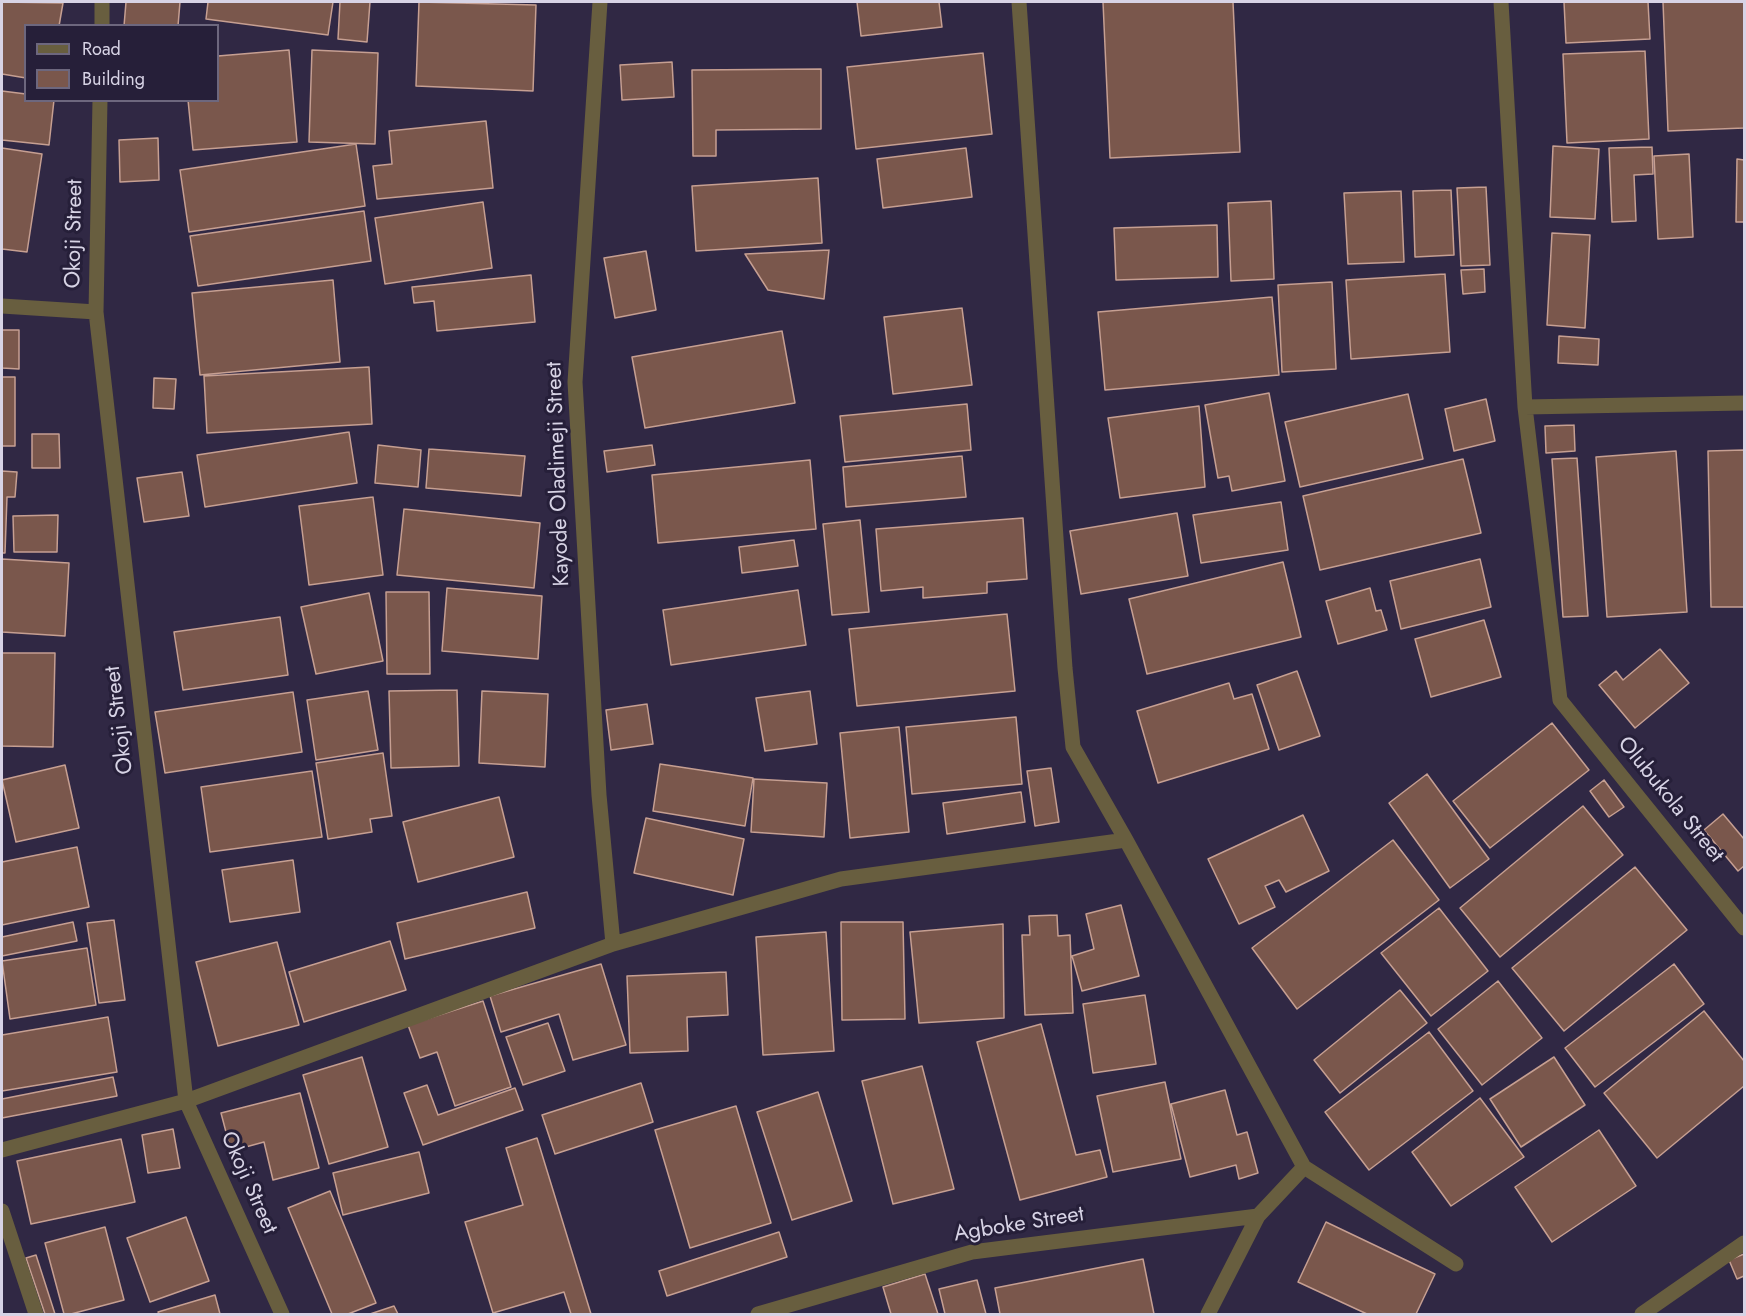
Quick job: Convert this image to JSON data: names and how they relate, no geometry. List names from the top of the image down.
{
  "streets": {
    "street": [
      "Okoji Street",
      "Kayode Oladimeji Street",
      "Olubukola Street",
      "Agboke Street"
    ]
  },
  "legend": ["Road", "Building"]
}
